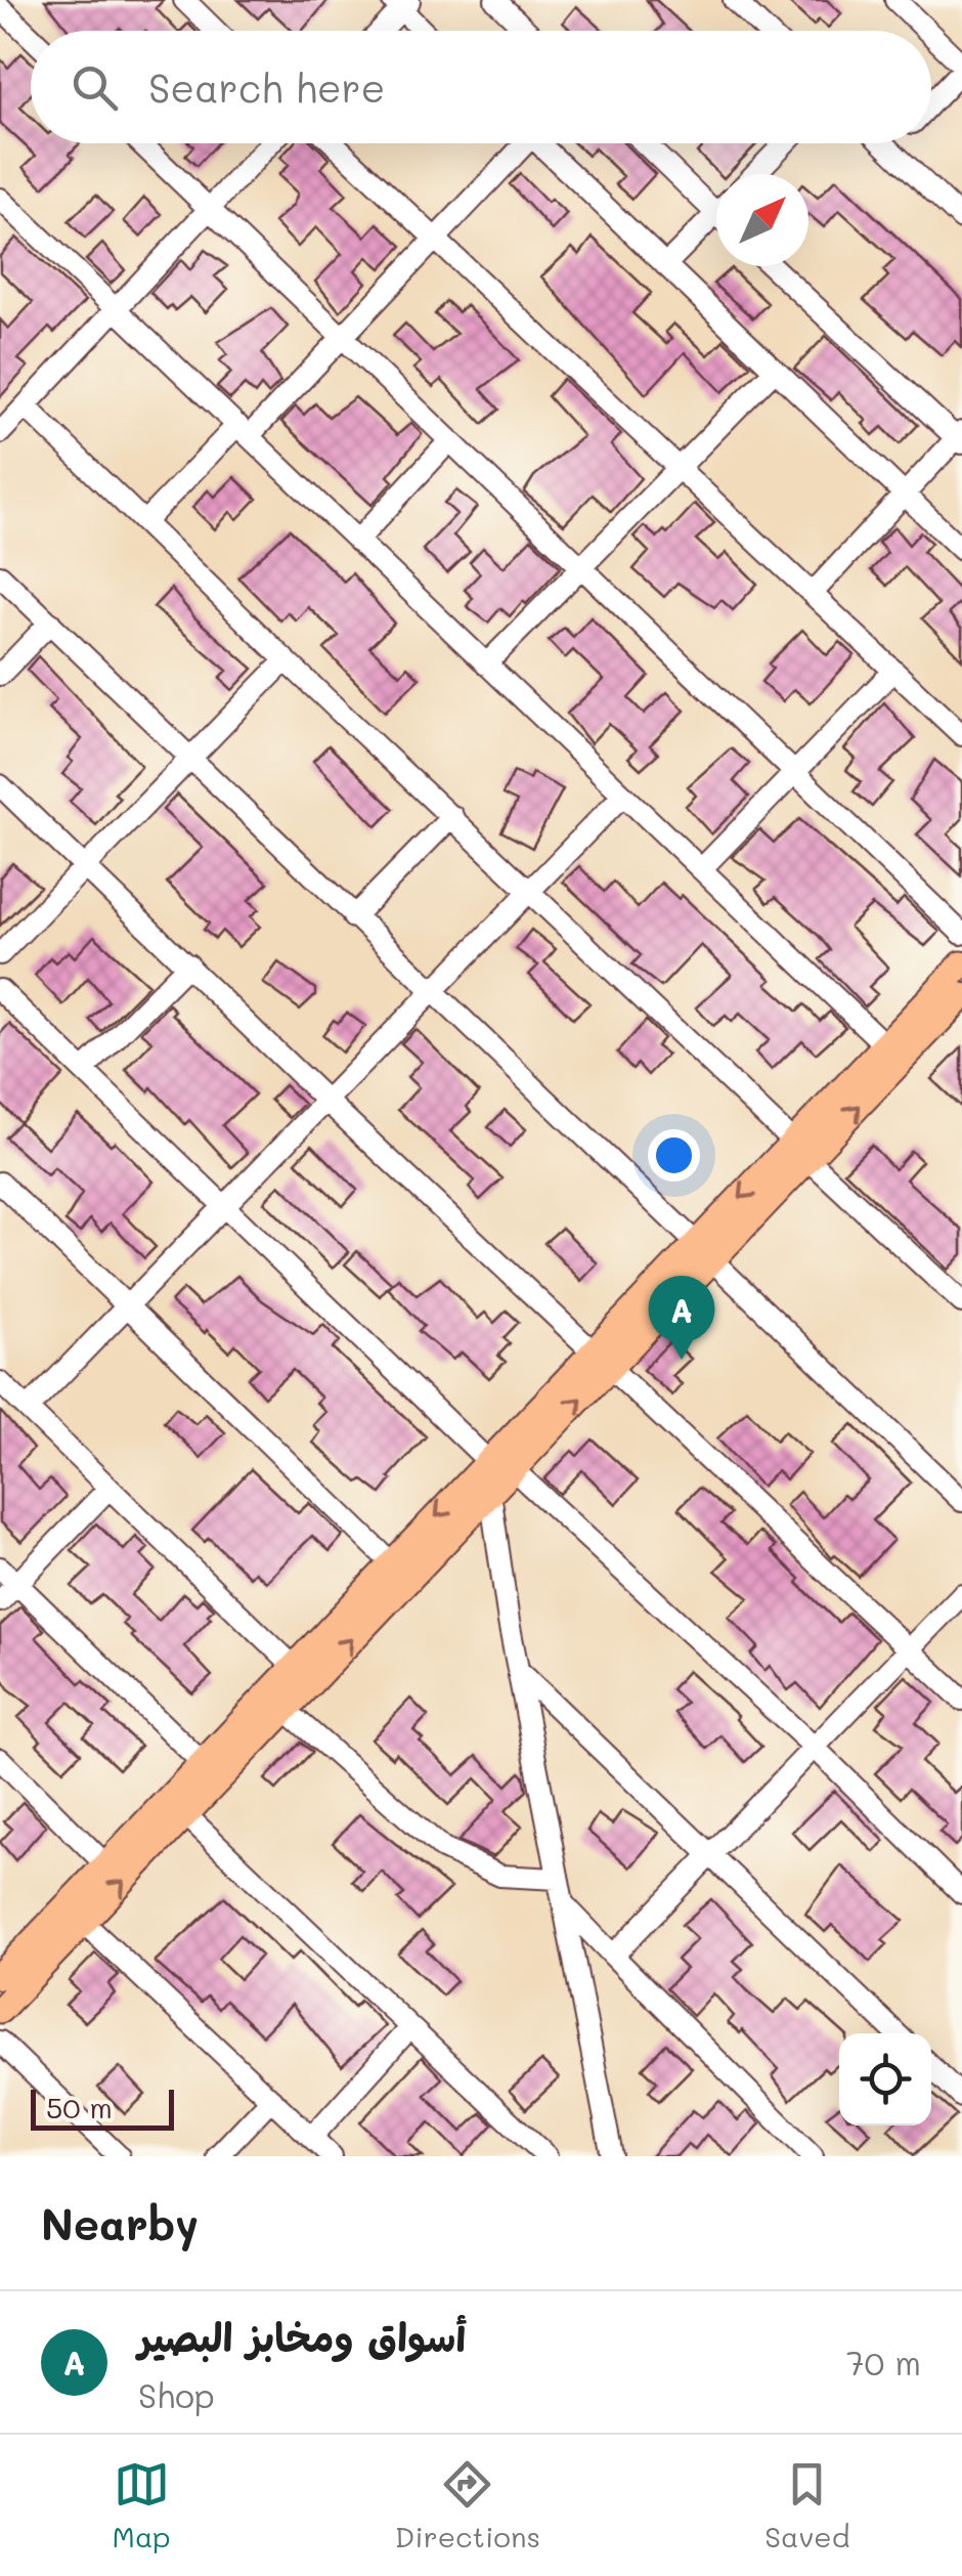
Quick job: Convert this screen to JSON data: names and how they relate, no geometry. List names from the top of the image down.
{
  "scale_bar": "50 m",
  "north": "top right",
  "page": {
    "search": "Search here",
    "pins": "A",
    "scale": "50 m",
    "heading": "Nearby",
    "list": [
      {
        "mark": "A",
        "name": "أسواق ومخابز البصير",
        "note": "Shop",
        "value": "70 m"
      }
    ],
    "nav": ["Map", "Directions", "Saved"]
  }
}
